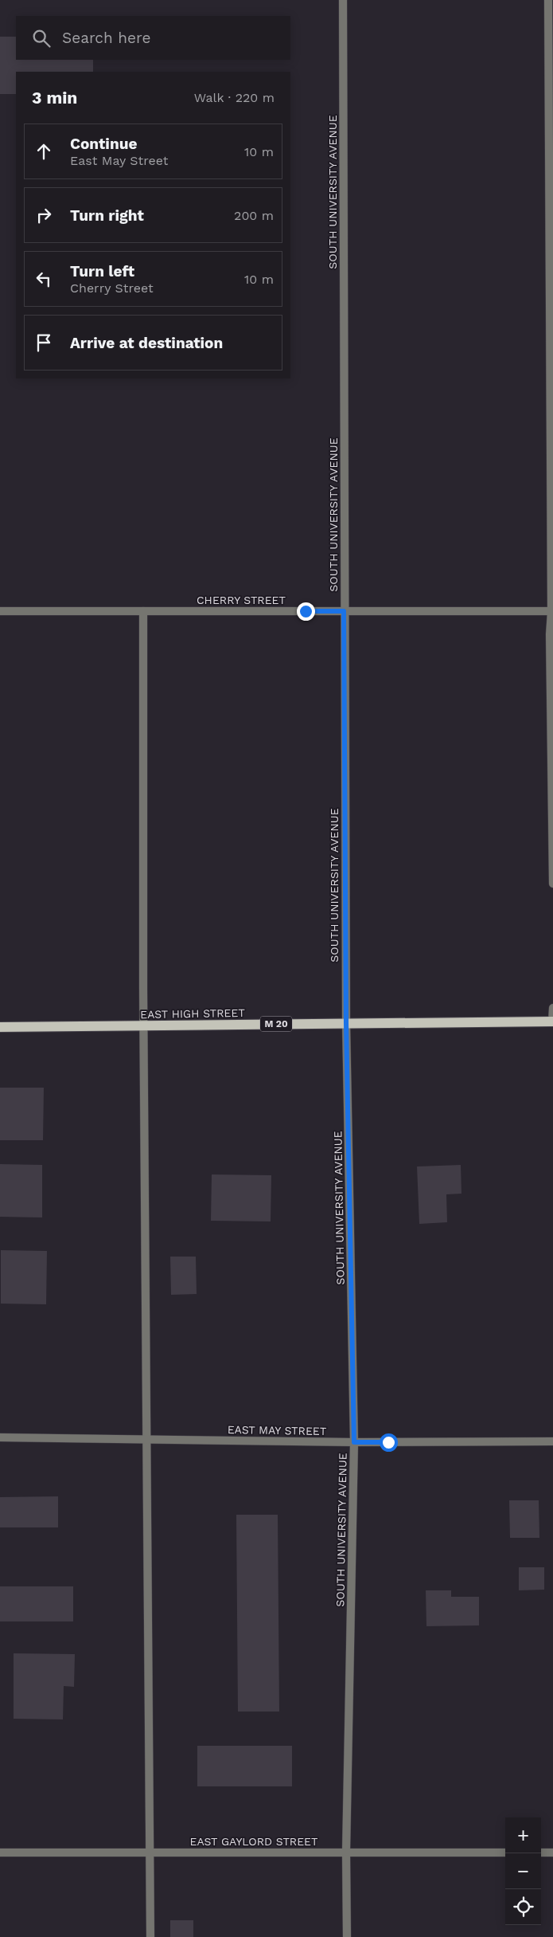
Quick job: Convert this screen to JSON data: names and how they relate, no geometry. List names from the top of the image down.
{
  "streets": {
    "main road": ["EAST HIGH STREET", "M 20"],
    "street": [
      "SOUTH UNIVERSITY AVENUE",
      "CHERRY STREET",
      "EAST MAY STREET",
      "EAST GAYLORD STREET"
    ]
  },
  "crossings": [
    ["SOUTH UNIVERSITY AVENUE", "CHERRY STREET"],
    ["SOUTH UNIVERSITY AVENUE", "EAST HIGH STREET"],
    ["SOUTH UNIVERSITY AVENUE", "EAST MAY STREET"],
    ["SOUTH UNIVERSITY AVENUE", "EAST GAYLORD STREET"]
  ],
  "page": {
    "search": "Search here",
    "heading": ["3 min", "Walk · 220 m"],
    "list": [
      ["Continue", "East May Street", "10 m"],
      ["Turn right", "200 m"],
      ["Turn left", "Cherry Street", "10 m"],
      "Arrive at destination"
    ],
    "map_buttons": ["+", "−"]
  }
}
